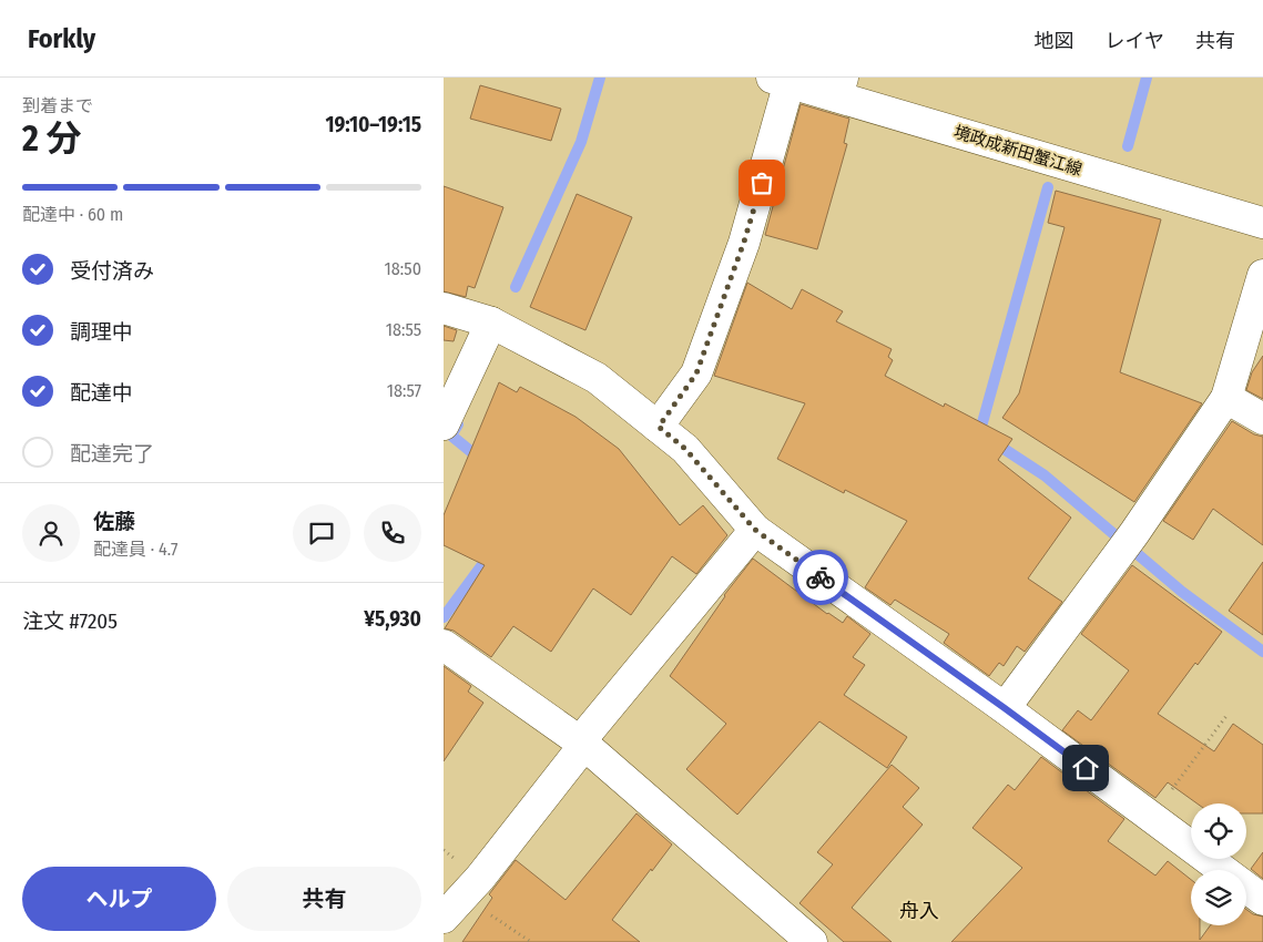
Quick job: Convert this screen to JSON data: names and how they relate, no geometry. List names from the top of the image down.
{
  "streets": {
    "street": ["境政成新田蟹江線"]
  },
  "districts": ["舟入"],
  "page": {
    "header": "Forkly",
    "nav": ["地図", "レイヤ", "共有"],
    "heading": ["2 分", "到着まで", "19:10–19:15"],
    "panel": [
      "佐藤",
      "配達員 · 4.7",
      "注文 #7205",
      "¥5,930"
    ],
    "bar": "配達中 · 60 m",
    "list": [
      ["受付済み", "18:50"],
      ["調理中", "18:55"],
      ["配達中", "18:57"],
      "配達完了"
    ],
    "buttons": ["ヘルプ", "共有"]
  }
}
